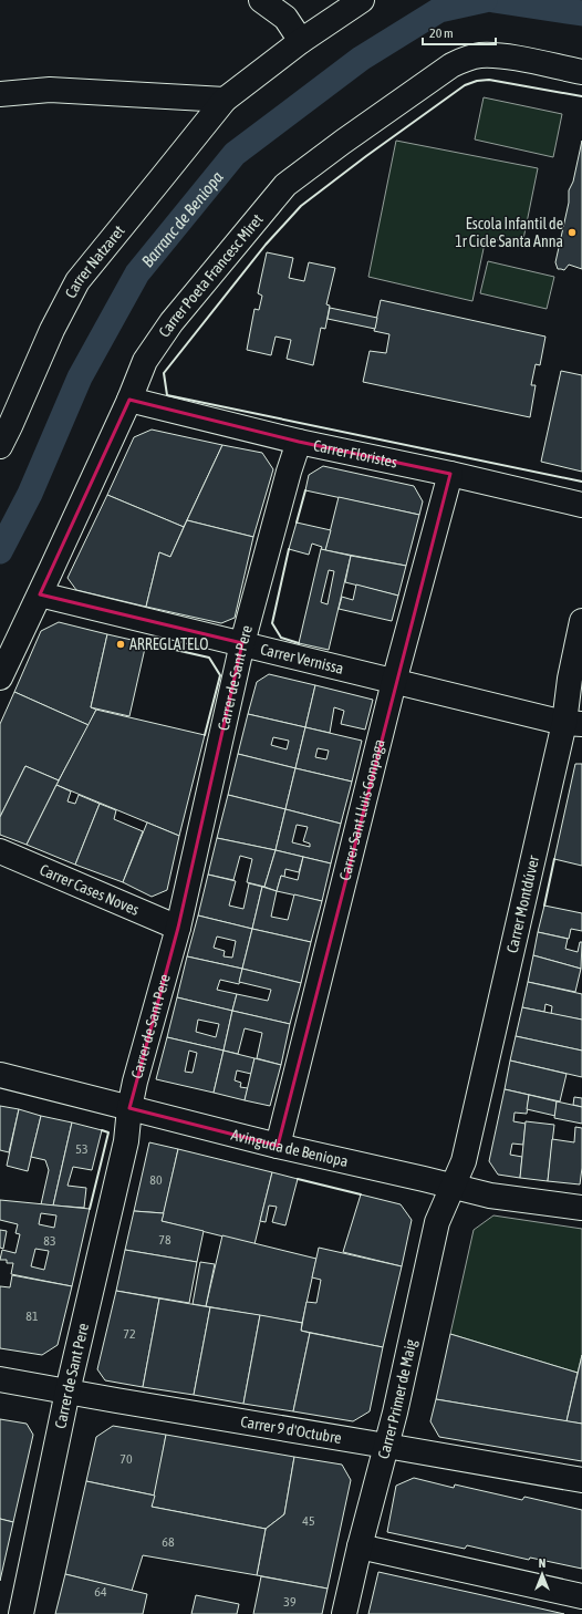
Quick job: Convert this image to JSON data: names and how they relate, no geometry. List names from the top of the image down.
{
  "streets": {
    "street": [
      "Carrer Natzaret",
      "Carrer Poeta Francesc Miret",
      "Carrer Floristes",
      "Carrer Vernissa",
      "Carrer de Sant Pere",
      "Carrer Sant Lluis Gonpaga",
      "Carrer Cases Noves",
      "Carrer Montdúver",
      "Avinguda de Beniopa",
      "Carrer Primer de Maig",
      "Carrer 9 d'Octubre"
    ]
  },
  "crossings": [
    ["Carrer Poeta Francesc Miret", "Carrer Floristes"],
    ["Carrer Poeta Francesc Miret", "Carrer Vernissa"],
    ["Carrer Floristes", "Carrer de Sant Pere"],
    ["Carrer Floristes", "Carrer Sant Lluis Gonpaga"],
    ["Carrer Vernissa", "Carrer de Sant Pere"],
    ["Carrer Vernissa", "Carrer Sant Lluis Gonpaga"],
    ["Carrer Vernissa", "Carrer Montdúver"],
    ["Carrer de Sant Pere", "Carrer Cases Noves"],
    ["Carrer de Sant Pere", "Avinguda de Beniopa"],
    ["Carrer de Sant Pere", "Carrer 9 d'Octubre"],
    ["Carrer Sant Lluis Gonpaga", "Avinguda de Beniopa"],
    ["Carrer Montdúver", "Avinguda de Beniopa"],
    ["Carrer Montdúver", "Carrer Primer de Maig"],
    ["Avinguda de Beniopa", "Carrer Primer de Maig"],
    ["Carrer Primer de Maig", "Carrer 9 d'Octubre"]
  ],
  "water": ["Barranc de Beniopa"],
  "places": ["Escola Infantil de 1r Cicle Santa Anna", "ARREGLATELO"],
  "house_numbers": [
    "53",
    "80",
    "78",
    "83",
    "81",
    "72",
    "70",
    "45",
    "68",
    "64",
    "39"
  ],
  "scale_bar": "20 m",
  "north": "top"
}
